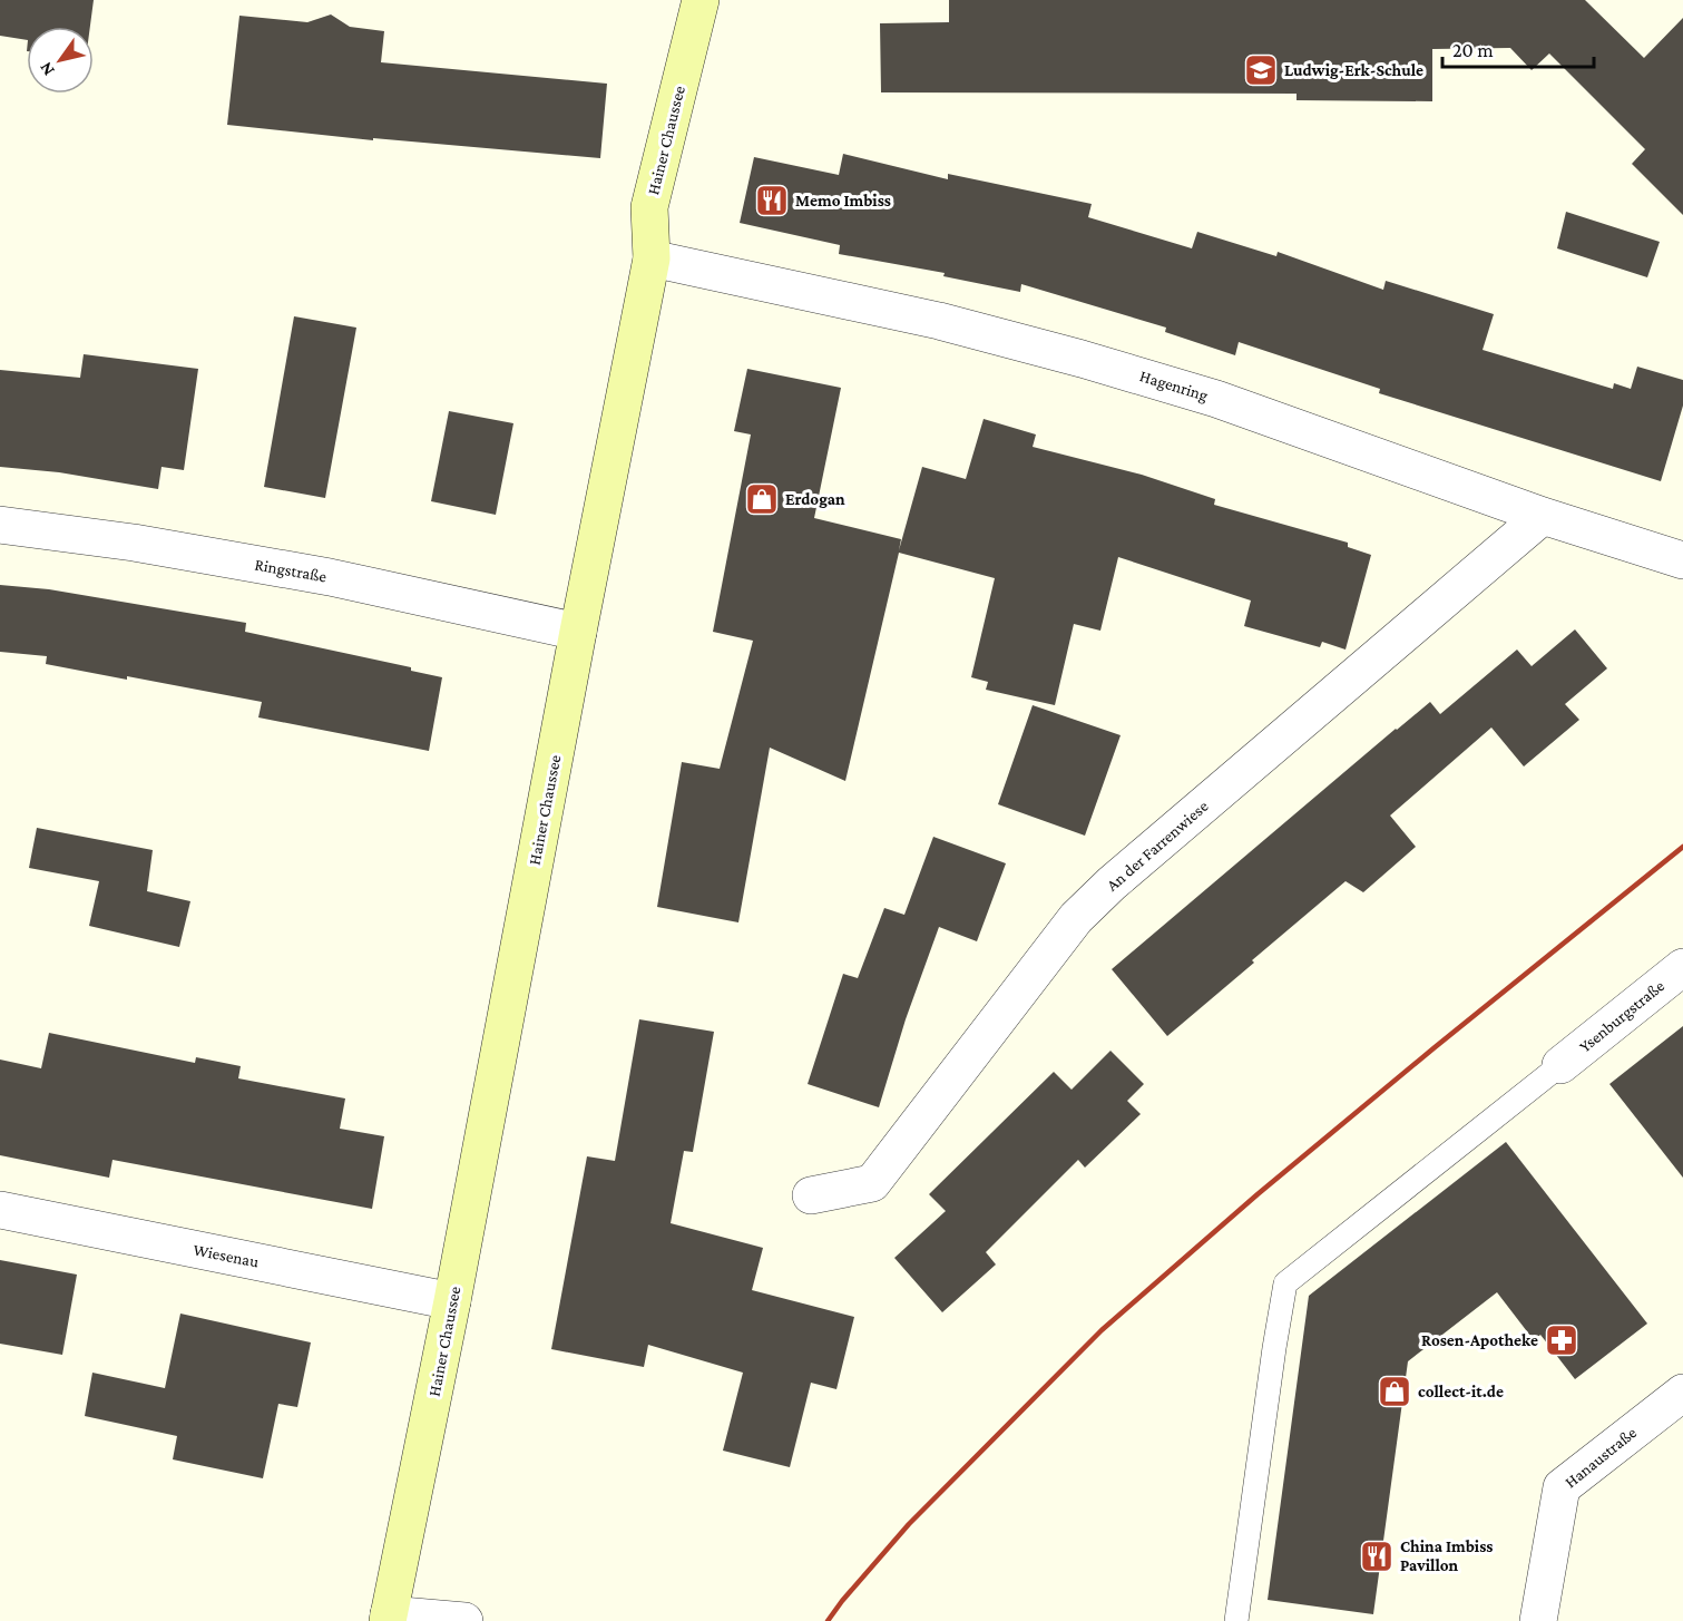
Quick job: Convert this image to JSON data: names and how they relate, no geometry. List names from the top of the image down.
{
  "streets": {
    "street": [
      "Hainer Chaussee",
      "Hagenring",
      "Ringstraße",
      "An der Farrenwiese",
      "Ysenburgstraße",
      "Wiesenau",
      "Hanaustraße"
    ]
  },
  "crossings": [
    ["Hainer Chaussee", "Hagenring"],
    ["Hainer Chaussee", "Ringstraße"],
    ["Hainer Chaussee", "Wiesenau"],
    ["Hagenring", "An der Farrenwiese"]
  ],
  "places": {
    "school or university": ["Ludwig-Erk-Schule"],
    "restaurant": ["Memo Imbiss", "China Imbiss Pavillon"],
    "shop": ["Erdogan", "collect-it.de"],
    "pharmacy": ["Rosen-Apotheke"]
  },
  "scale_bar": "20 m",
  "north": "bottom left"
}
